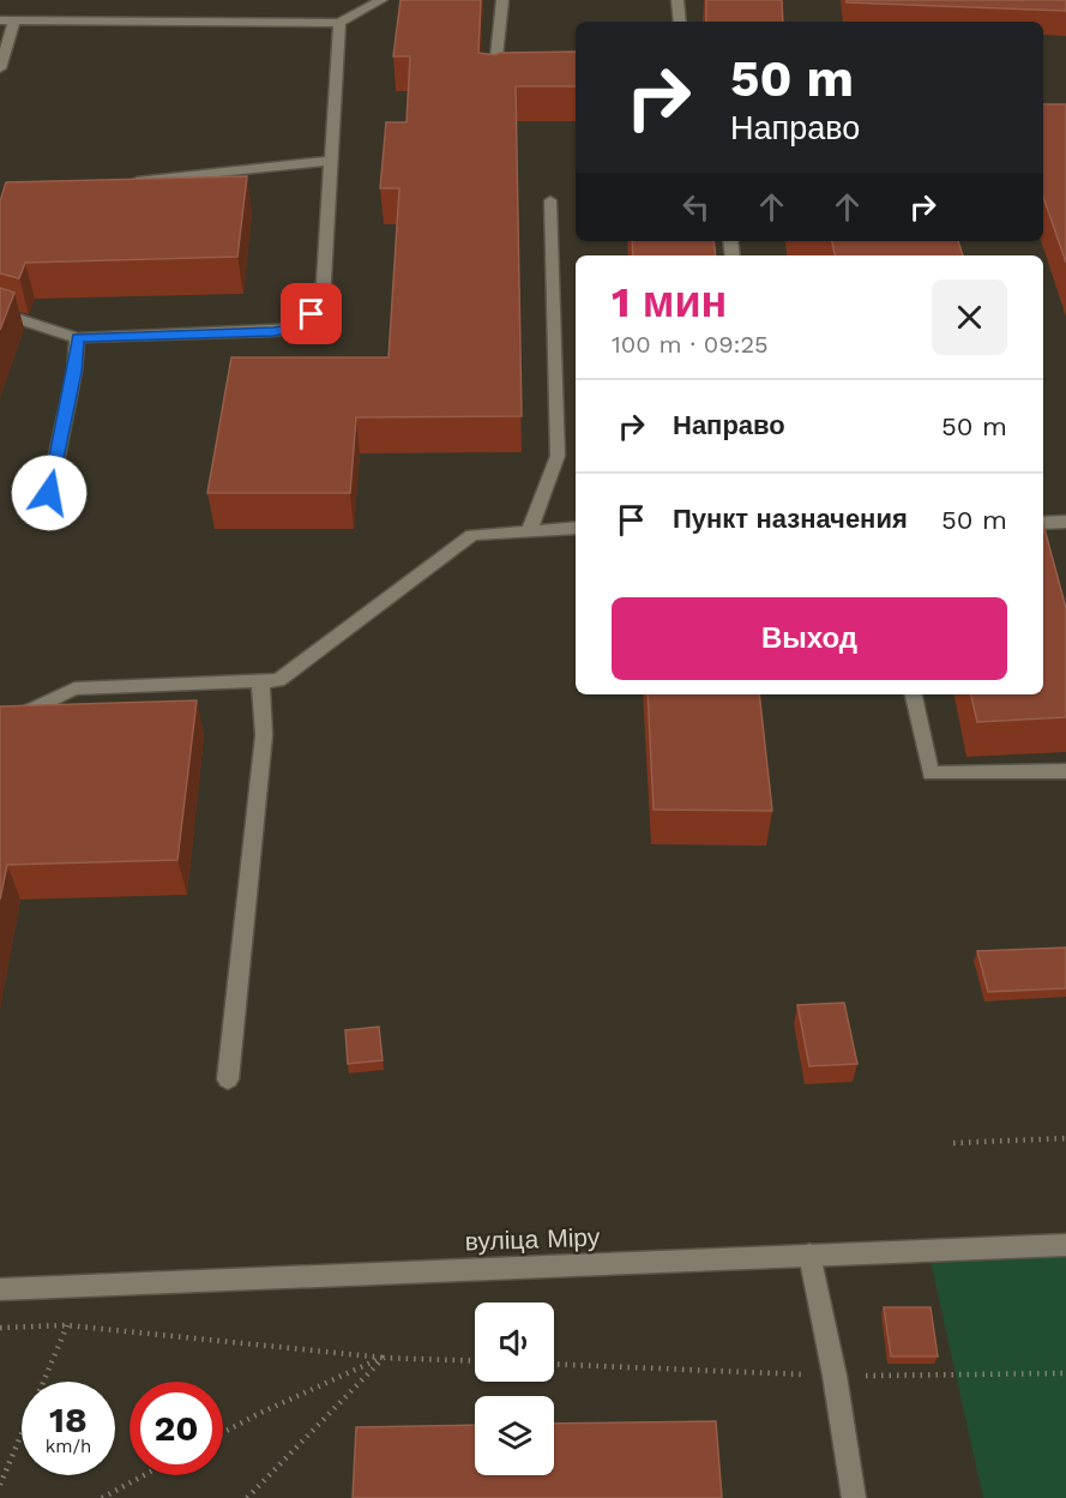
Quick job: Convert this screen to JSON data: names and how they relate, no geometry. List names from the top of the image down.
{
  "streets": {
    "street": ["вуліца Міру"]
  },
  "page": {
    "turn": ["50 m", "Направо"],
    "heading": ["1 мин", "100 m · 09:25"],
    "list": [
      {
        "name": "Направо",
        "value": "50 m"
      },
      {
        "name": "Пункт назначения",
        "value": "50 m"
      }
    ],
    "buttons": "Выход",
    "speed": "18 km/h",
    "limit": "20"
  }
}
